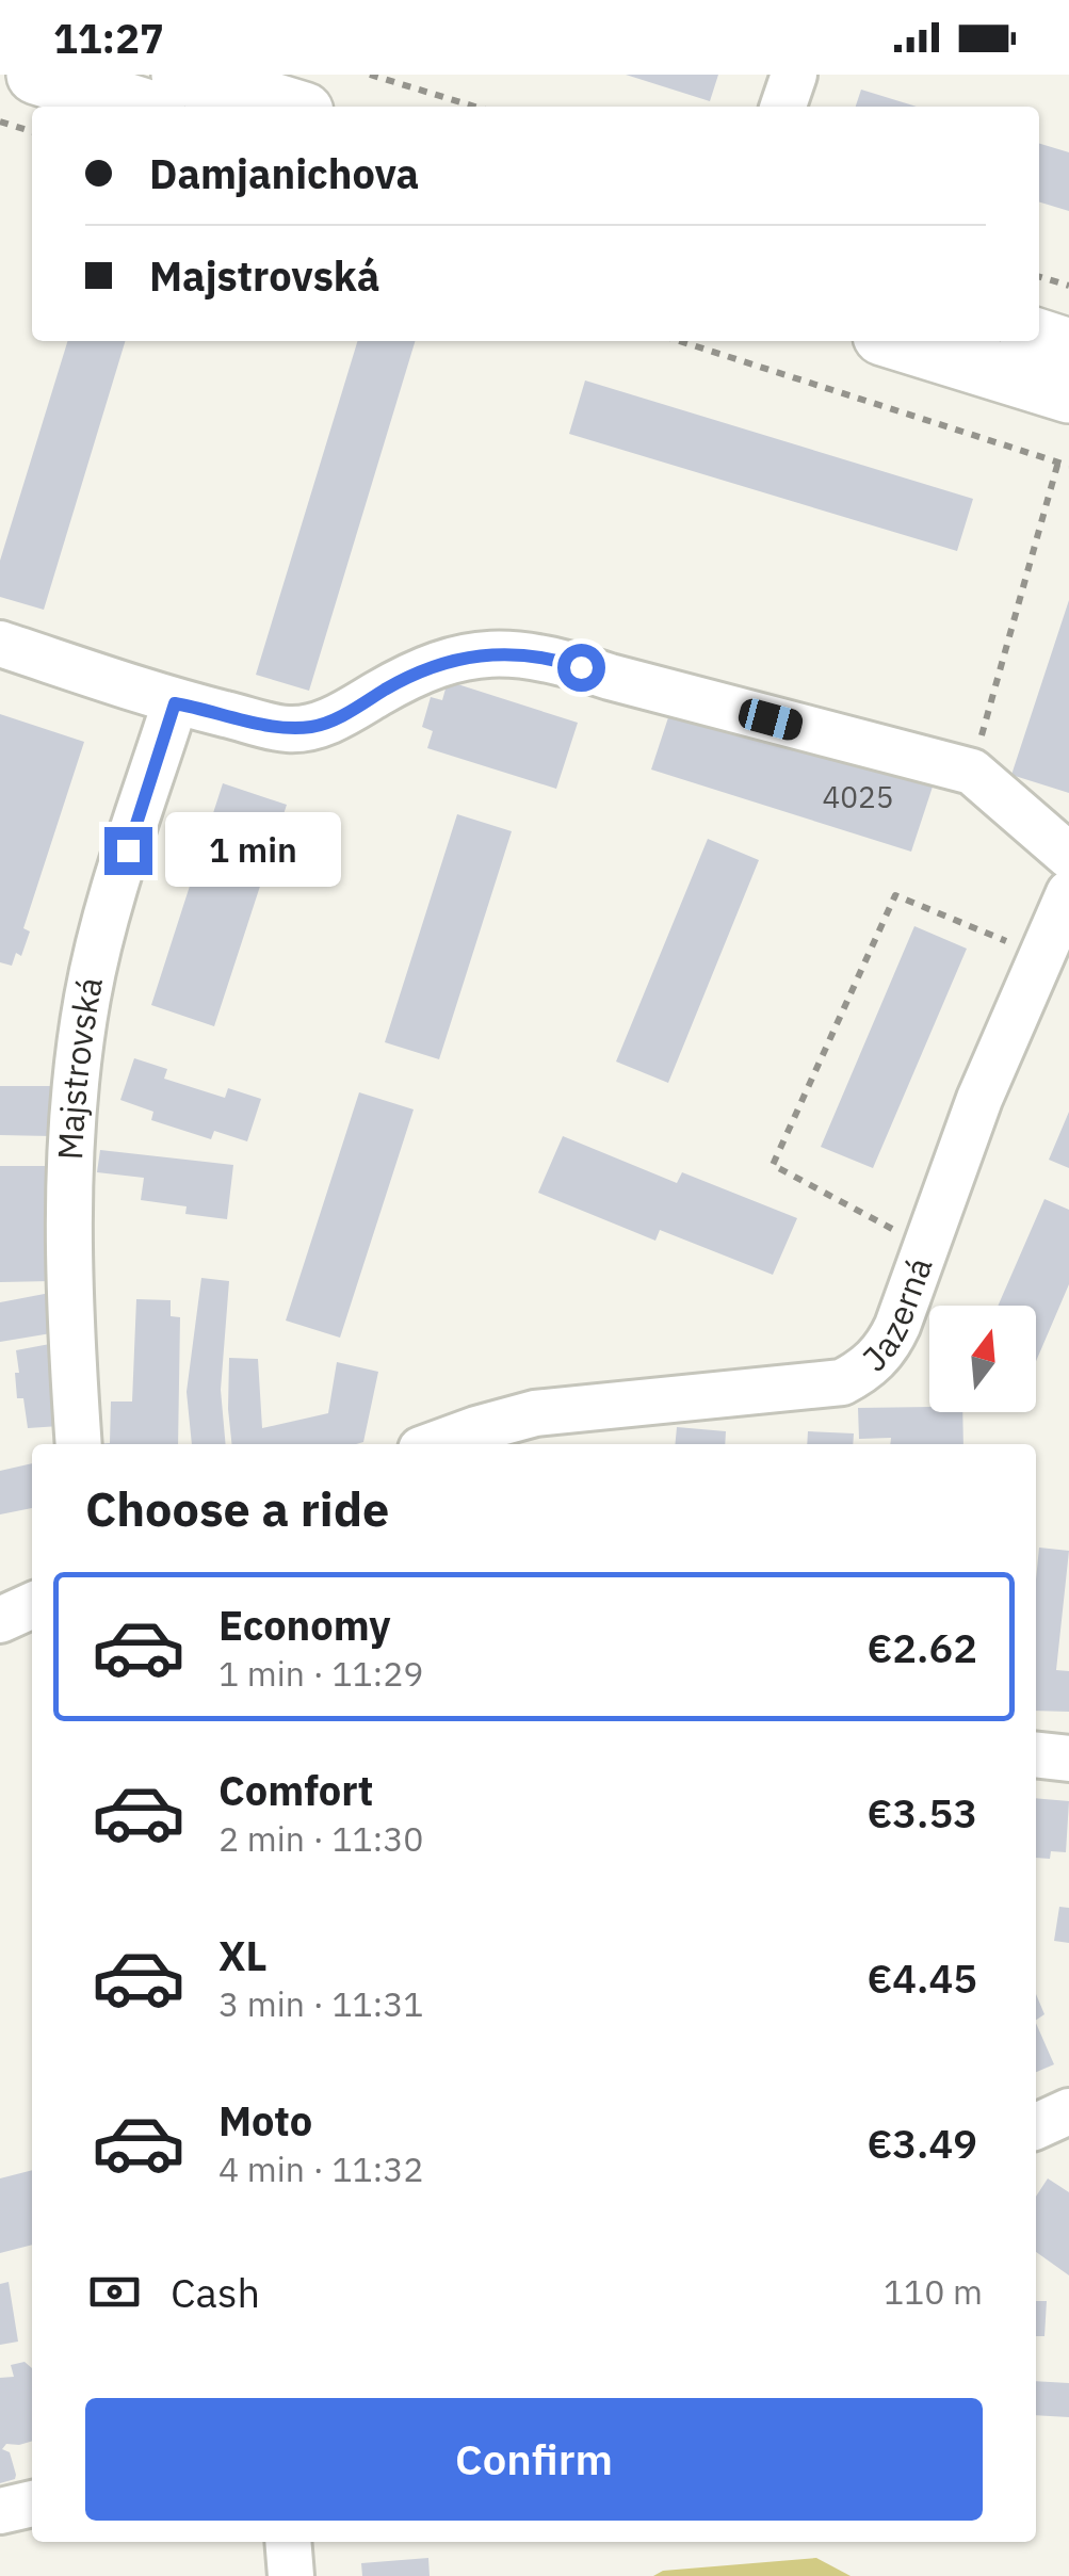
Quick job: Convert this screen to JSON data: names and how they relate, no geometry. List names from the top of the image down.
{
  "streets": {
    "street": ["Majstrovská", "Jazerná"]
  },
  "house_numbers": ["4025"],
  "north": "top",
  "page": {
    "status": "11:27",
    "banner": ["Damjanichova", "Majstrovská"],
    "bubble": "1 min",
    "heading": "Choose a ride",
    "list": [
      {
        "name": "Economy",
        "note": "1 min · 11:29",
        "value": "€2.62"
      },
      {
        "name": "Comfort",
        "note": "2 min · 11:30",
        "value": "€3.53"
      },
      {
        "name": "XL",
        "note": "3 min · 11:31",
        "value": "€4.45"
      },
      {
        "name": "Moto",
        "note": "4 min · 11:32",
        "value": "€3.49"
      }
    ],
    "pay": ["Cash", "110 m"],
    "buttons": "Confirm"
  }
}
